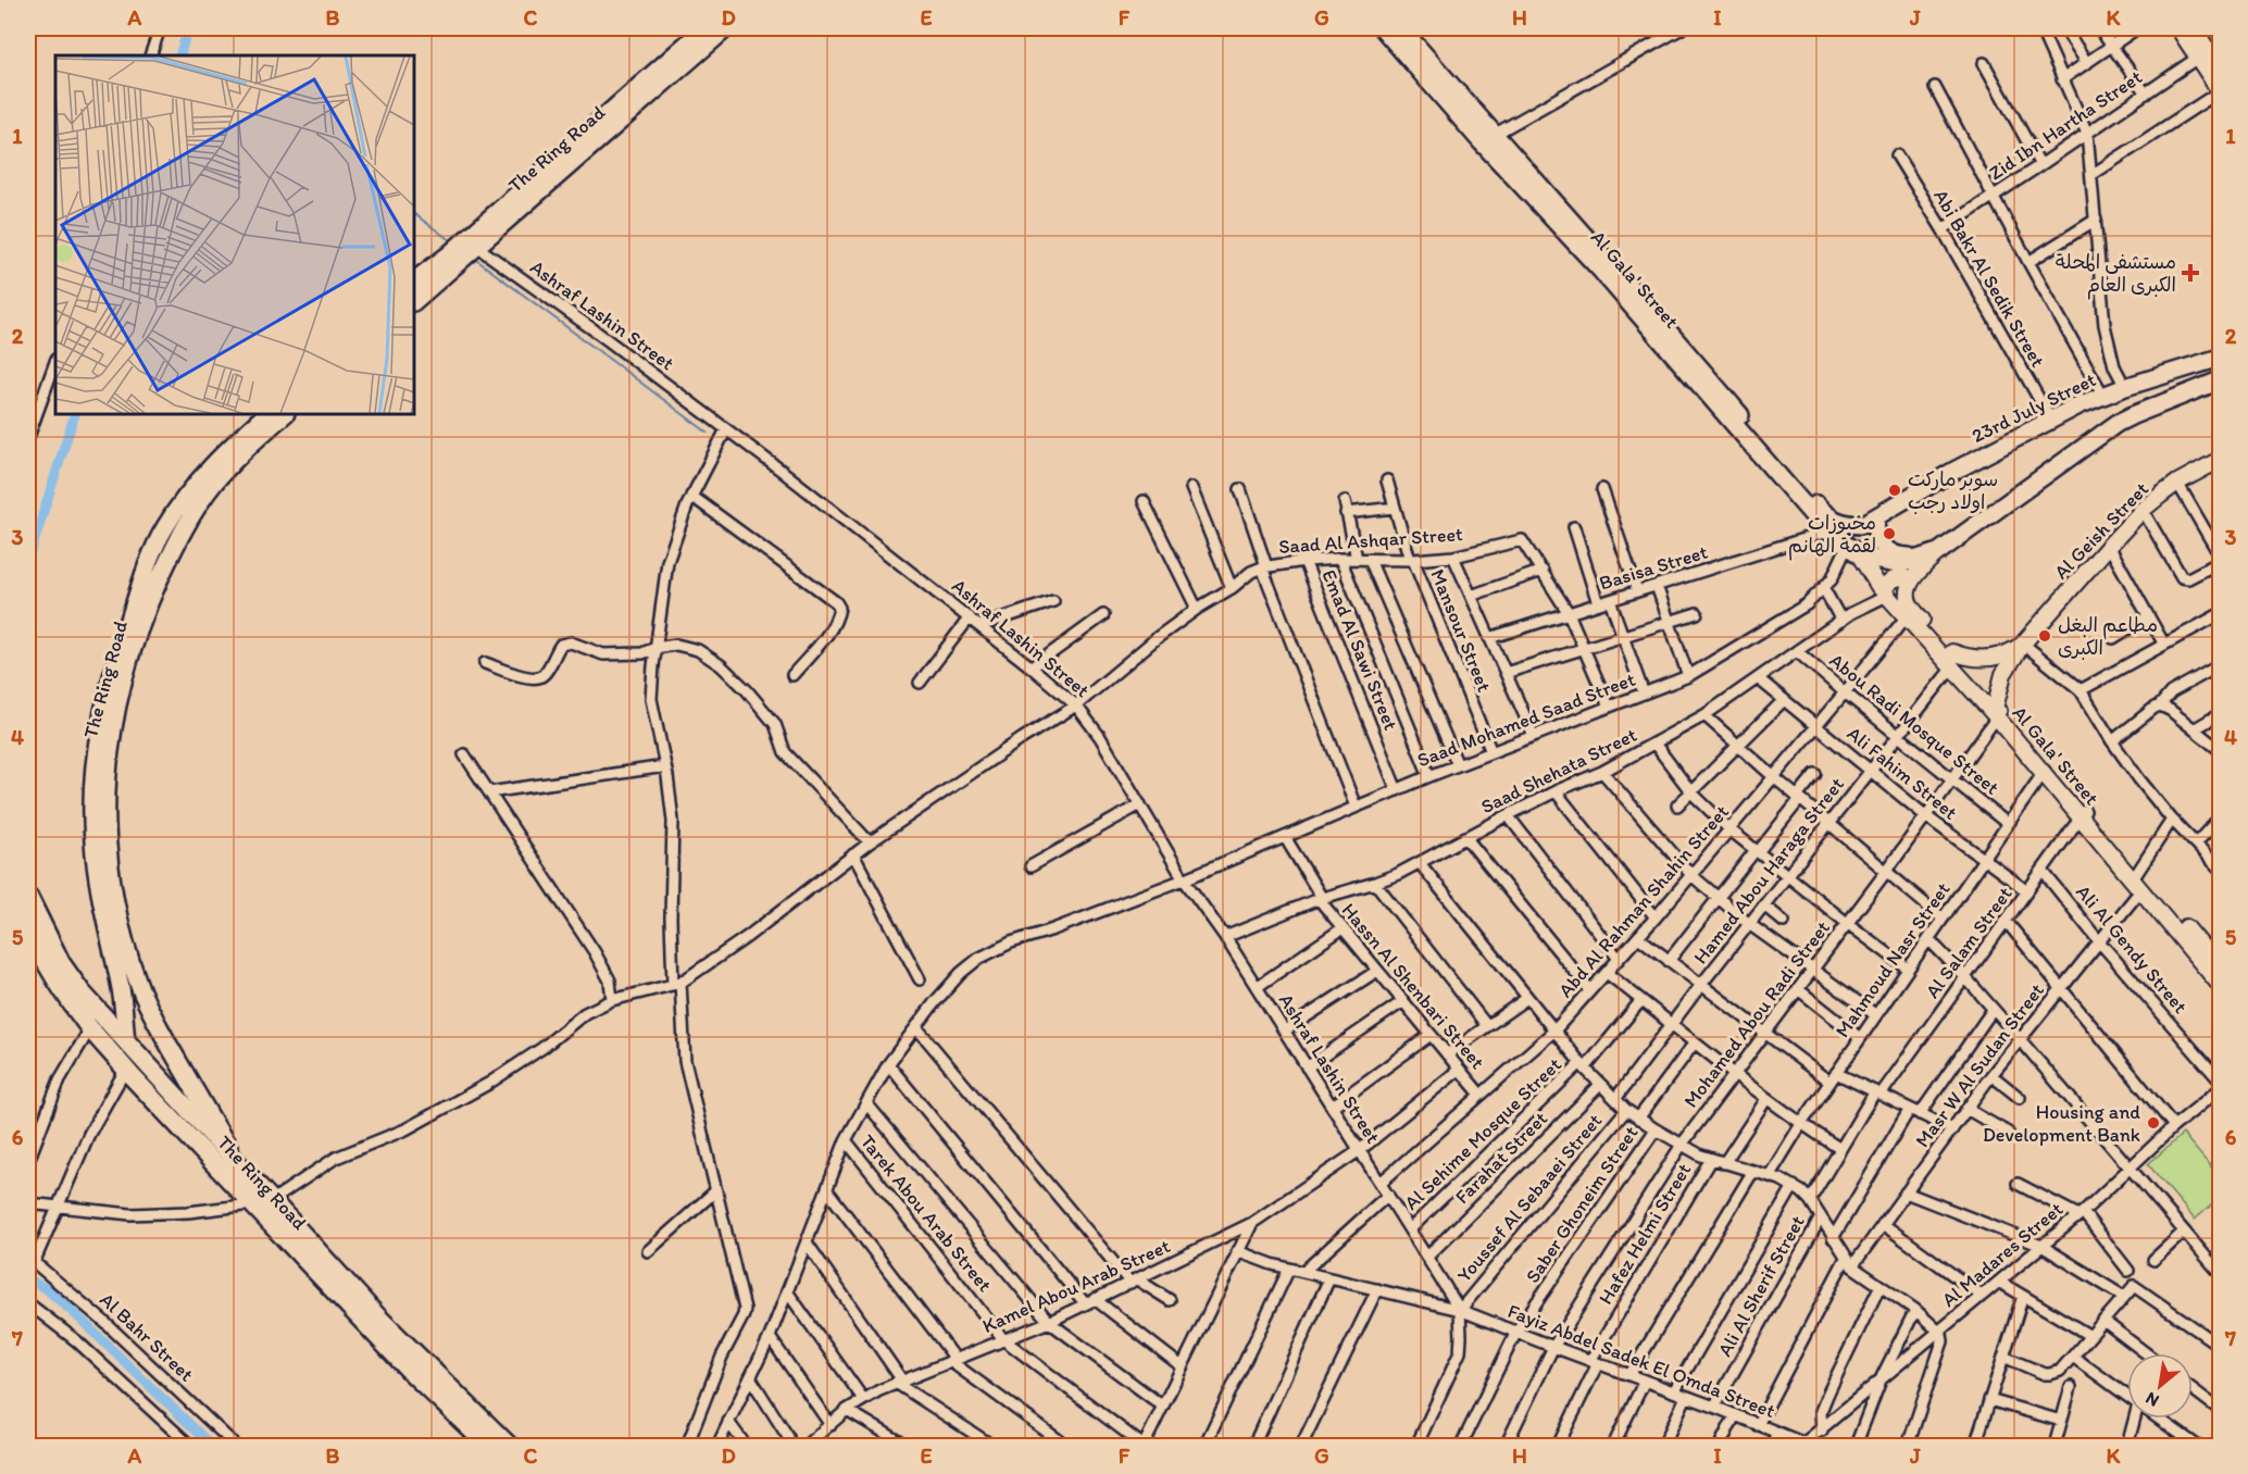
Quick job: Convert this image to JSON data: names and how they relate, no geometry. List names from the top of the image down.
{
  "streets": {
    "highway": ["The Ring Road"],
    "main road": ["Al Gala' Street", "23rd July Street"],
    "street": [
      "Zid Ibn Hartha Street",
      "Abi Bakr Al Sedik Street",
      "Ashraf Lashin Street",
      "Al Geish Street",
      "Saad Al Ashqar Street",
      "Basisa Street",
      "Mansour Street",
      "Emad Al Sawi Street",
      "Saad Mohamed Saad Street",
      "Abou Radi Mosque Street",
      "Saad Shehata Street",
      "Ali Fahim Street",
      "Hamed Abou Haraga Street",
      "Abd Al Rahman Shahin Street",
      "Al Salam Street",
      "Ali Al Gendy Street",
      "Mahmoud Nasr Street",
      "Hassn Al Shenbari Street",
      "Mohamed Abou Radi Street",
      "Masr W Al Sudan Street",
      "Al Sehime Mosque Street",
      "Farahat Street",
      "Youssef Al Sebaaei Street",
      "Saber Ghoneim Street",
      "Tarek Abou Arab Street",
      "Hafez Helmi Street",
      "Al Madares Street",
      "Kamel Abou Arab Street",
      "Ali Al Sherif Street",
      "Al Bahr Street",
      "Fayiz Abdel Sadek El Omda Street"
    ]
  },
  "crossings": [
    ["Zid Ibn Hartha Street", "Abi Bakr Al Sedik Street"],
    ["The Ring Road", "Ashraf Lashin Street"],
    ["Abi Bakr Al Sedik Street", "23rd July Street"],
    ["Al Gala' Street", "23rd July Street"],
    ["Al Gala' Street", "Al Geish Street"],
    ["Al Gala' Street", "Basisa Street"],
    ["Al Gala' Street", "Saad Mohamed Saad Street"],
    ["Al Gala' Street", "Saad Shehata Street"],
    ["Al Gala' Street", "Hamed Abou Haraga Street"],
    ["Al Gala' Street", "Abd Al Rahman Shahin Street"],
    ["Al Gala' Street", "Al Salam Street"],
    ["Al Gala' Street", "Mahmoud Nasr Street"],
    ["Al Gala' Street", "Mohamed Abou Radi Street"],
    ["Al Gala' Street", "Masr W Al Sudan Street"],
    ["Ashraf Lashin Street", "Saad Al Ashqar Street"],
    ["Ashraf Lashin Street", "Saad Mohamed Saad Street"],
    ["Ashraf Lashin Street", "Saad Shehata Street"],
    ["Ashraf Lashin Street", "Abd Al Rahman Shahin Street"],
    ["Ashraf Lashin Street", "Al Sehime Mosque Street"],
    ["Ashraf Lashin Street", "Farahat Street"],
    ["Ashraf Lashin Street", "Youssef Al Sebaaei Street"],
    ["Ashraf Lashin Street", "Kamel Abou Arab Street"],
    ["Ashraf Lashin Street", "Fayiz Abdel Sadek El Omda Street"],
    ["Al Geish Street", "Hamed Abou Haraga Street"],
    ["Al Geish Street", "Mohamed Abou Radi Street"],
    ["Saad Al Ashqar Street", "Mansour Street"],
    ["Saad Al Ashqar Street", "Emad Al Sawi Street"],
    ["Mansour Street", "Saad Mohamed Saad Street"],
    ["Emad Al Sawi Street", "Saad Mohamed Saad Street"],
    ["Saad Mohamed Saad Street", "Hassn Al Shenbari Street"],
    ["Saad Mohamed Saad Street", "Tarek Abou Arab Street"],
    ["Abou Radi Mosque Street", "Saad Shehata Street"],
    ["Abou Radi Mosque Street", "Hamed Abou Haraga Street"],
    ["Abou Radi Mosque Street", "Abd Al Rahman Shahin Street"],
    ["Abou Radi Mosque Street", "Mahmoud Nasr Street"],
    ["Abou Radi Mosque Street", "Mohamed Abou Radi Street"],
    ["Saad Shehata Street", "Ali Fahim Street"],
    ["Saad Shehata Street", "Hassn Al Shenbari Street"],
    ["Ali Fahim Street", "Hamed Abou Haraga Street"],
    ["Ali Fahim Street", "Abd Al Rahman Shahin Street"],
    ["Ali Fahim Street", "Al Salam Street"],
    ["Ali Fahim Street", "Mahmoud Nasr Street"],
    ["Ali Fahim Street", "Mohamed Abou Radi Street"],
    ["Abd Al Rahman Shahin Street", "Hassn Al Shenbari Street"],
    ["Al Salam Street", "Ali Al Gendy Street"],
    ["Ali Al Gendy Street", "Masr W Al Sudan Street"],
    ["Hassn Al Shenbari Street", "Kamel Abou Arab Street"],
    ["Mohamed Abou Radi Street", "Fayiz Abdel Sadek El Omda Street"],
    ["Masr W Al Sudan Street", "Fayiz Abdel Sadek El Omda Street"],
    ["Youssef Al Sebaaei Street", "Fayiz Abdel Sadek El Omda Street"],
    ["Saber Ghoneim Street", "Fayiz Abdel Sadek El Omda Street"],
    ["Tarek Abou Arab Street", "Kamel Abou Arab Street"],
    ["Hafez Helmi Street", "Fayiz Abdel Sadek El Omda Street"],
    ["Al Madares Street", "Fayiz Abdel Sadek El Omda Street"],
    ["Ali Al Sherif Street", "Fayiz Abdel Sadek El Omda Street"]
  ],
  "places": {
    "health": ["مستشفى المحلة الكبرى العام"],
    "other": [
      "سوبر ماركت اولاد رجب",
      "مخبوزات لقمة الهانم",
      "مطاعم البغل الكبرى",
      "Housing and Development Bank"
    ]
  },
  "north": "bottom left",
  "grid": {
    "columns": [
      "A",
      "B",
      "C",
      "D",
      "E",
      "F",
      "G",
      "H",
      "I",
      "J",
      "K"
    ],
    "rows": [
      "1",
      "2",
      "3",
      "4",
      "5",
      "6",
      "7"
    ]
  }
}
